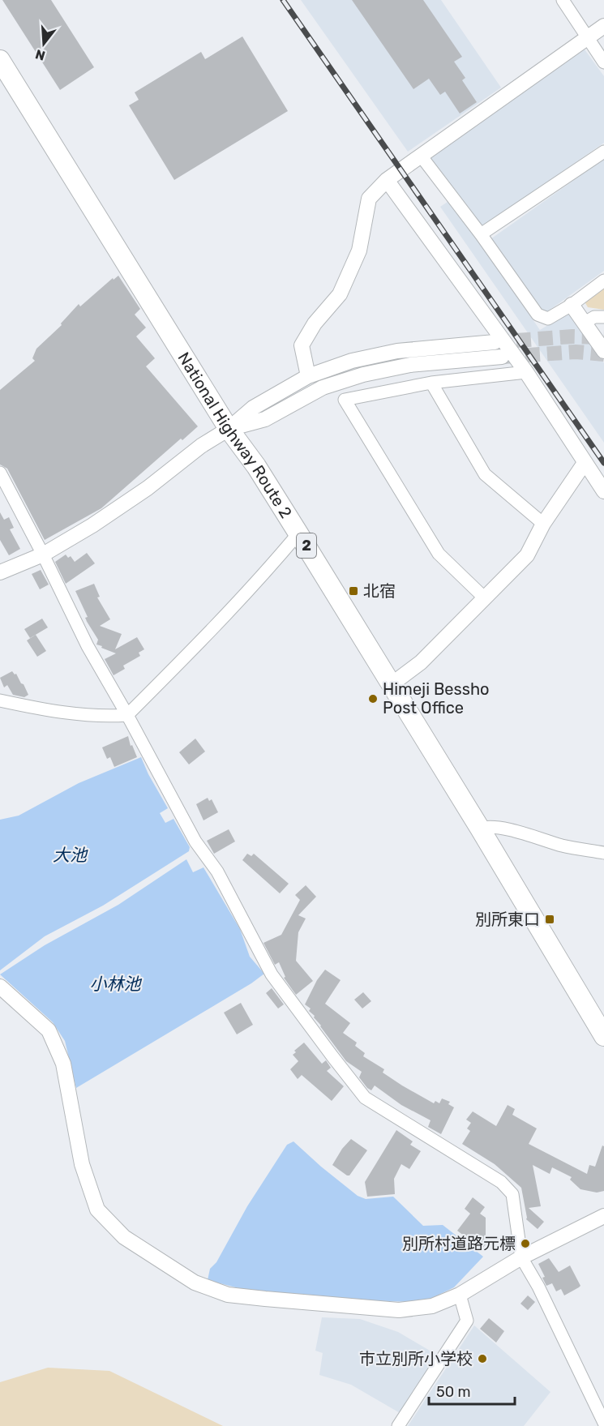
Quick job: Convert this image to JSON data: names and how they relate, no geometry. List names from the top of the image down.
{
  "streets": {
    "highway": ["National Highway Route 2", "2"]
  },
  "water": ["大池", "小林池"],
  "places": {
    "transit": ["北宿", "別所東口"],
    "other": ["Himeji Bessho Post Office", "別所村道路元標", "市立別所小学校"]
  },
  "scale_bar": "50 m",
  "north": "bottom"
}
